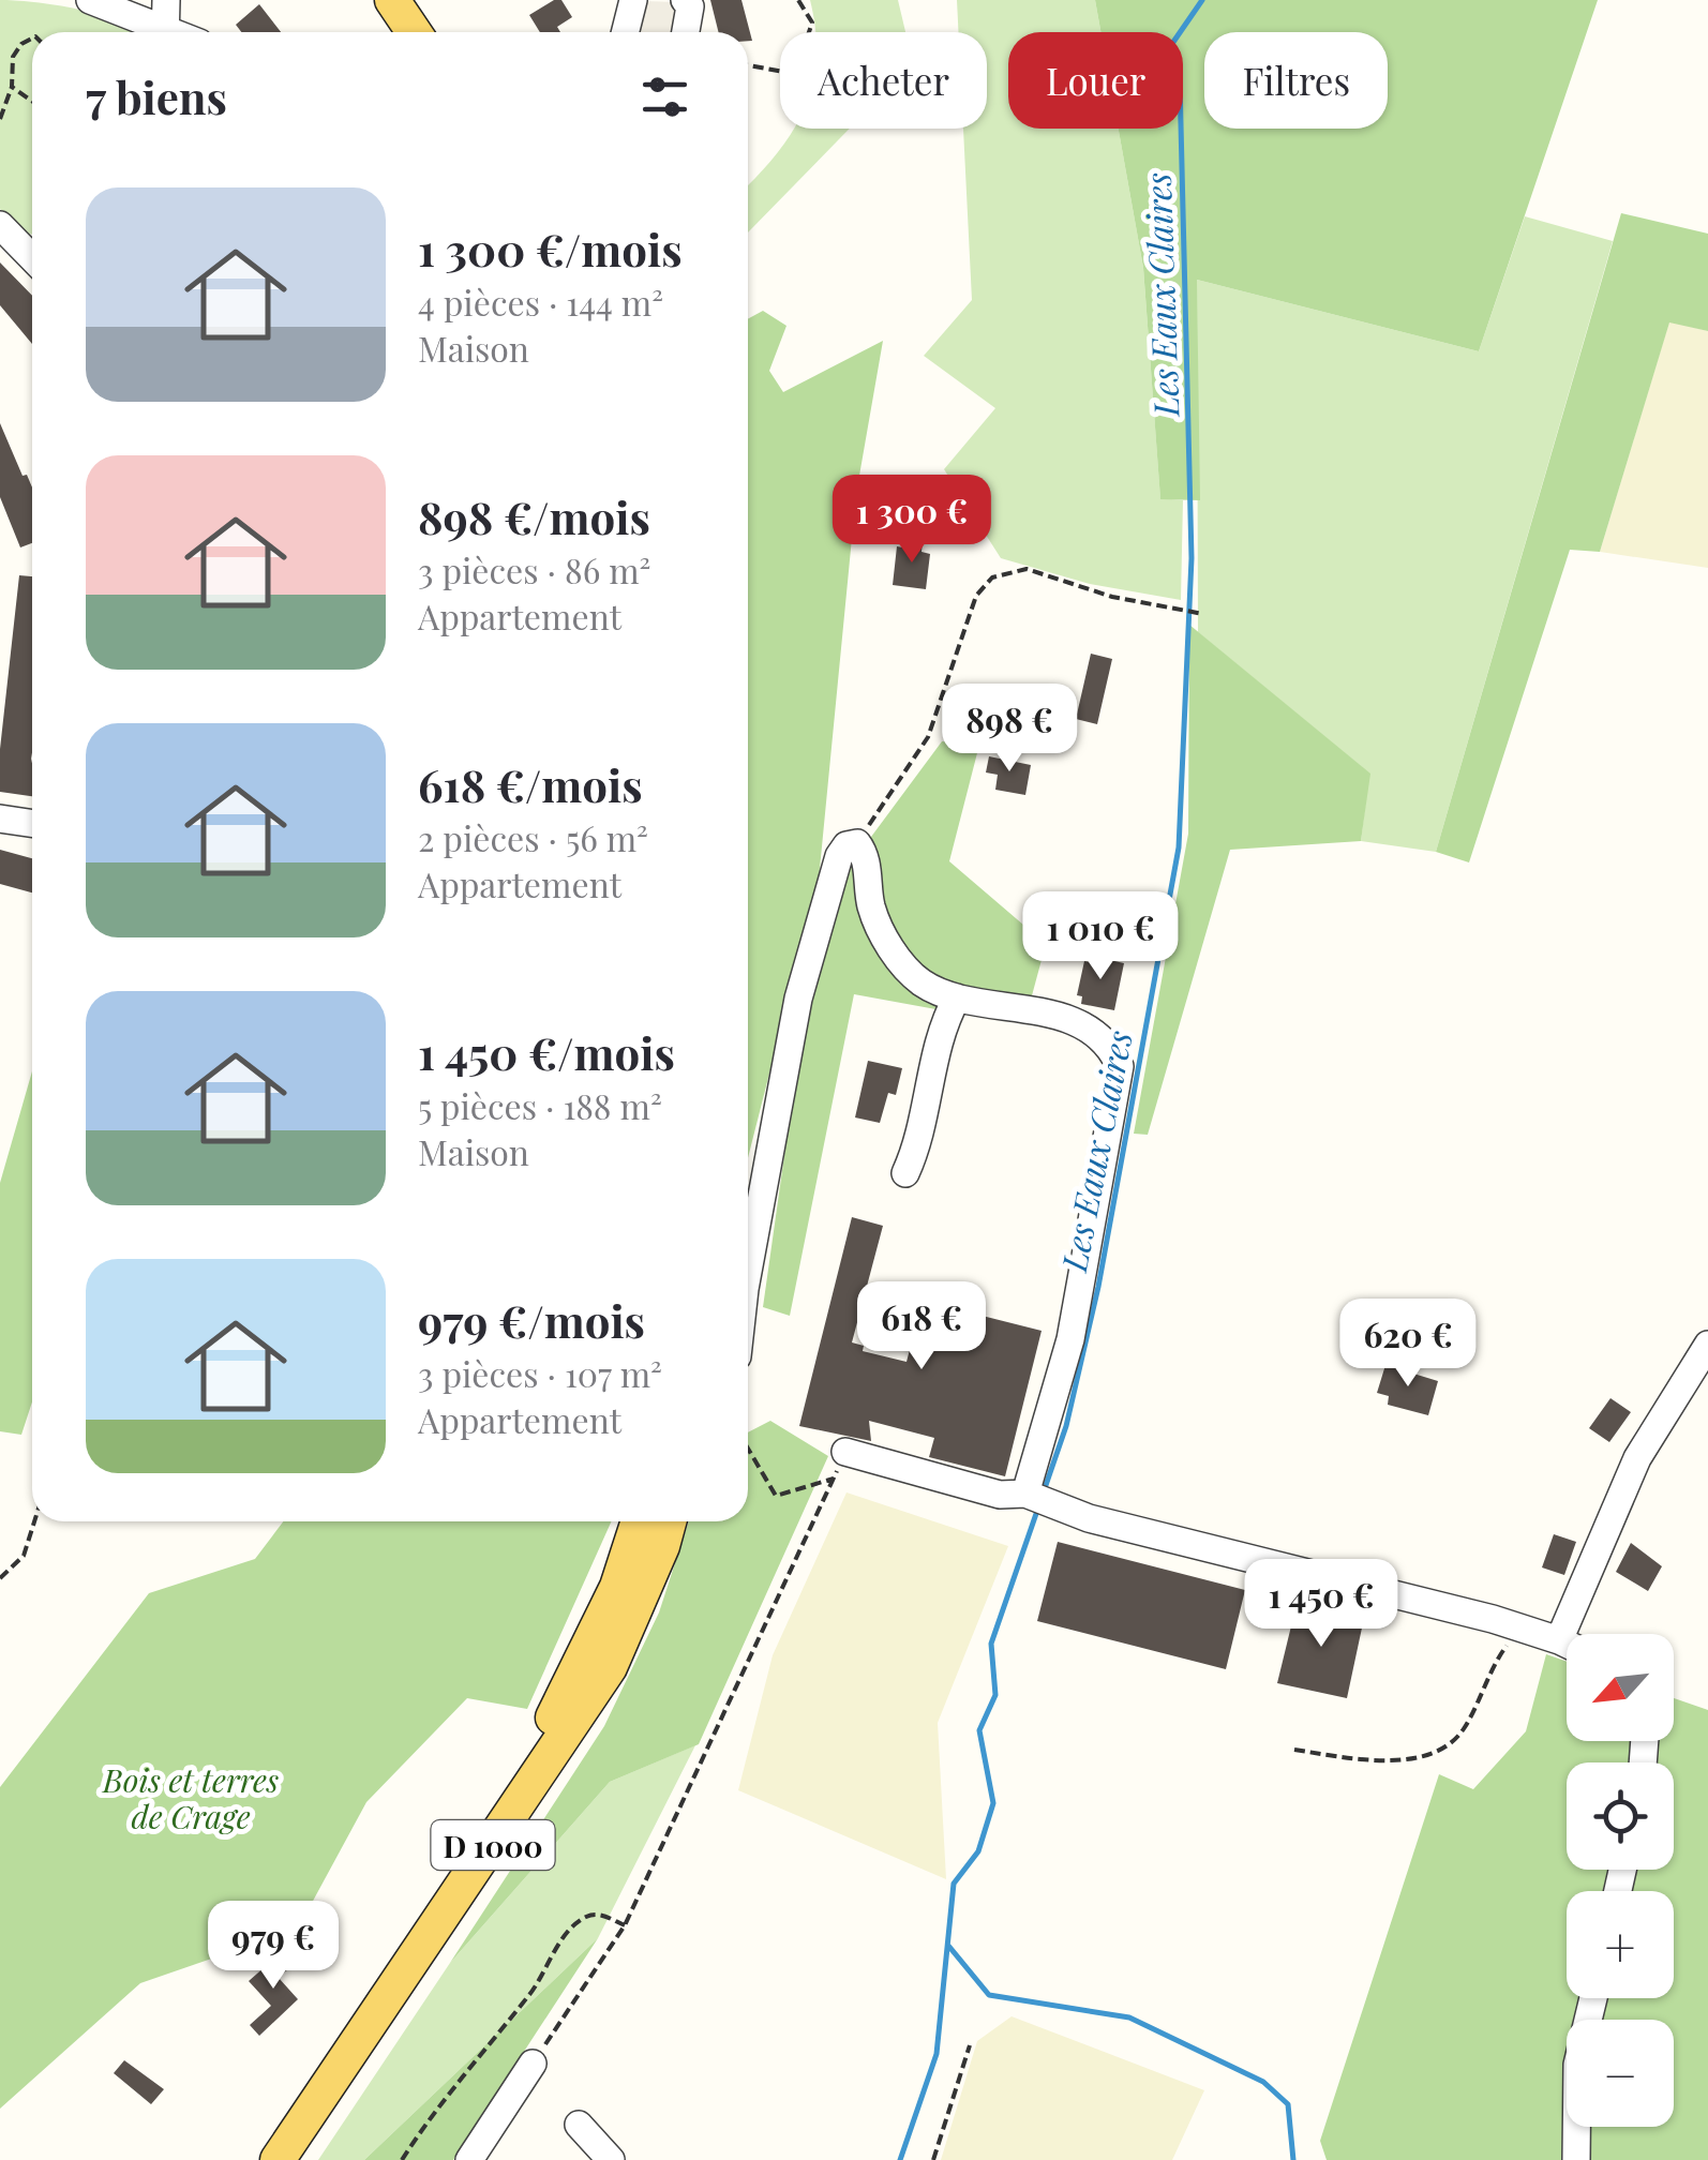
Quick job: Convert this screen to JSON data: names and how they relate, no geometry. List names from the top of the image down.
{
  "streets": {
    "main road": ["D 1000"]
  },
  "water": ["Les Eaux Claires"],
  "parks": ["Bois et terres de Crage"],
  "north": "bottom left",
  "page": {
    "chip": ["Acheter", "Louer", "Filtres"],
    "heading": "7 biens",
    "list": [
      {
        "name": "1 300 €/mois",
        "note": "4 pièces · 144 m² · Maison"
      },
      {
        "name": "898 €/mois",
        "note": "3 pièces · 86 m² · Appartement"
      },
      {
        "name": "618 €/mois",
        "note": "2 pièces · 56 m² · Appartement"
      },
      {
        "name": "1 450 €/mois",
        "note": "5 pièces · 188 m² · Maison"
      },
      {
        "name": "979 €/mois",
        "note": "3 pièces · 107 m² · Appartement"
      }
    ],
    "price": [
      "1 300 €",
      "898 €",
      "1 010 €",
      "618 €",
      "620 €",
      "1 450 €",
      "979 €"
    ],
    "map_buttons": ["+", "−"]
  }
}
